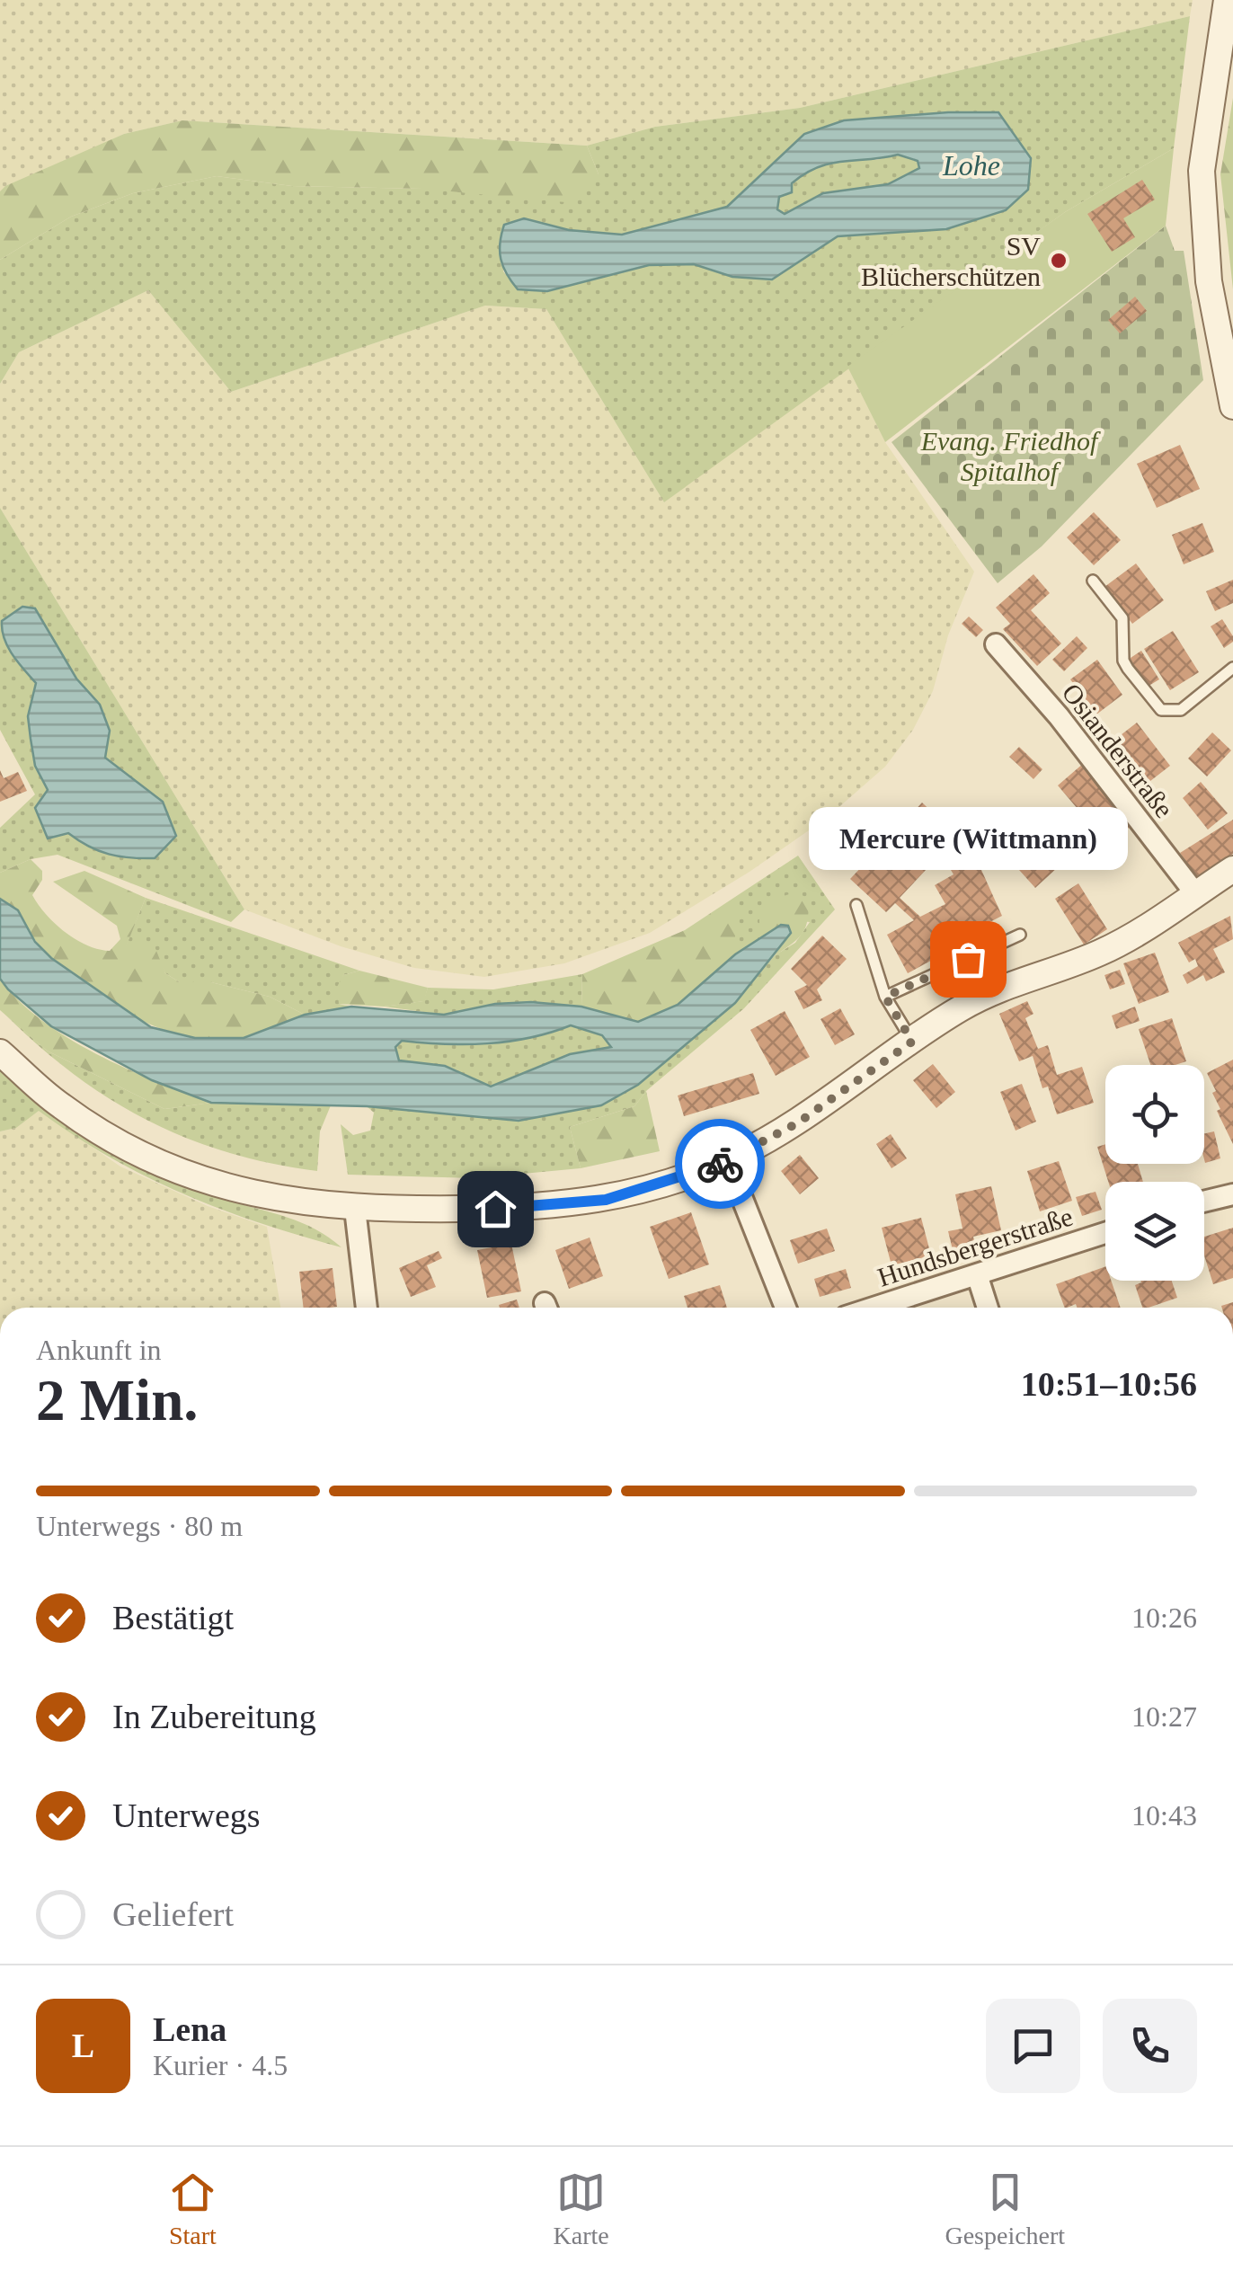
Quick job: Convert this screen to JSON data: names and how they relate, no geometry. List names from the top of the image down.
{
  "streets": {
    "street": ["Osianderstraße", "Hundsbergerstraße"]
  },
  "water": ["Lohe"],
  "parks": ["Evang. Friedhof Spitalhof"],
  "places": ["SV Blücherschützen", "Mercure (Wittmann)"],
  "page": {
    "bubble": "Mercure (Wittmann)",
    "heading": ["2 Min.", "Ankunft in", "10:51–10:56"],
    "panel": ["Lena", "Kurier · 4.5"],
    "bar": "Unterwegs · 80 m",
    "list": [
      ["Bestätigt", "10:26"],
      ["In Zubereitung", "10:27"],
      ["Unterwegs", "10:43"],
      "Geliefert"
    ],
    "round": "L",
    "tabs": ["Start", "Karte", "Gespeichert"]
  }
}
